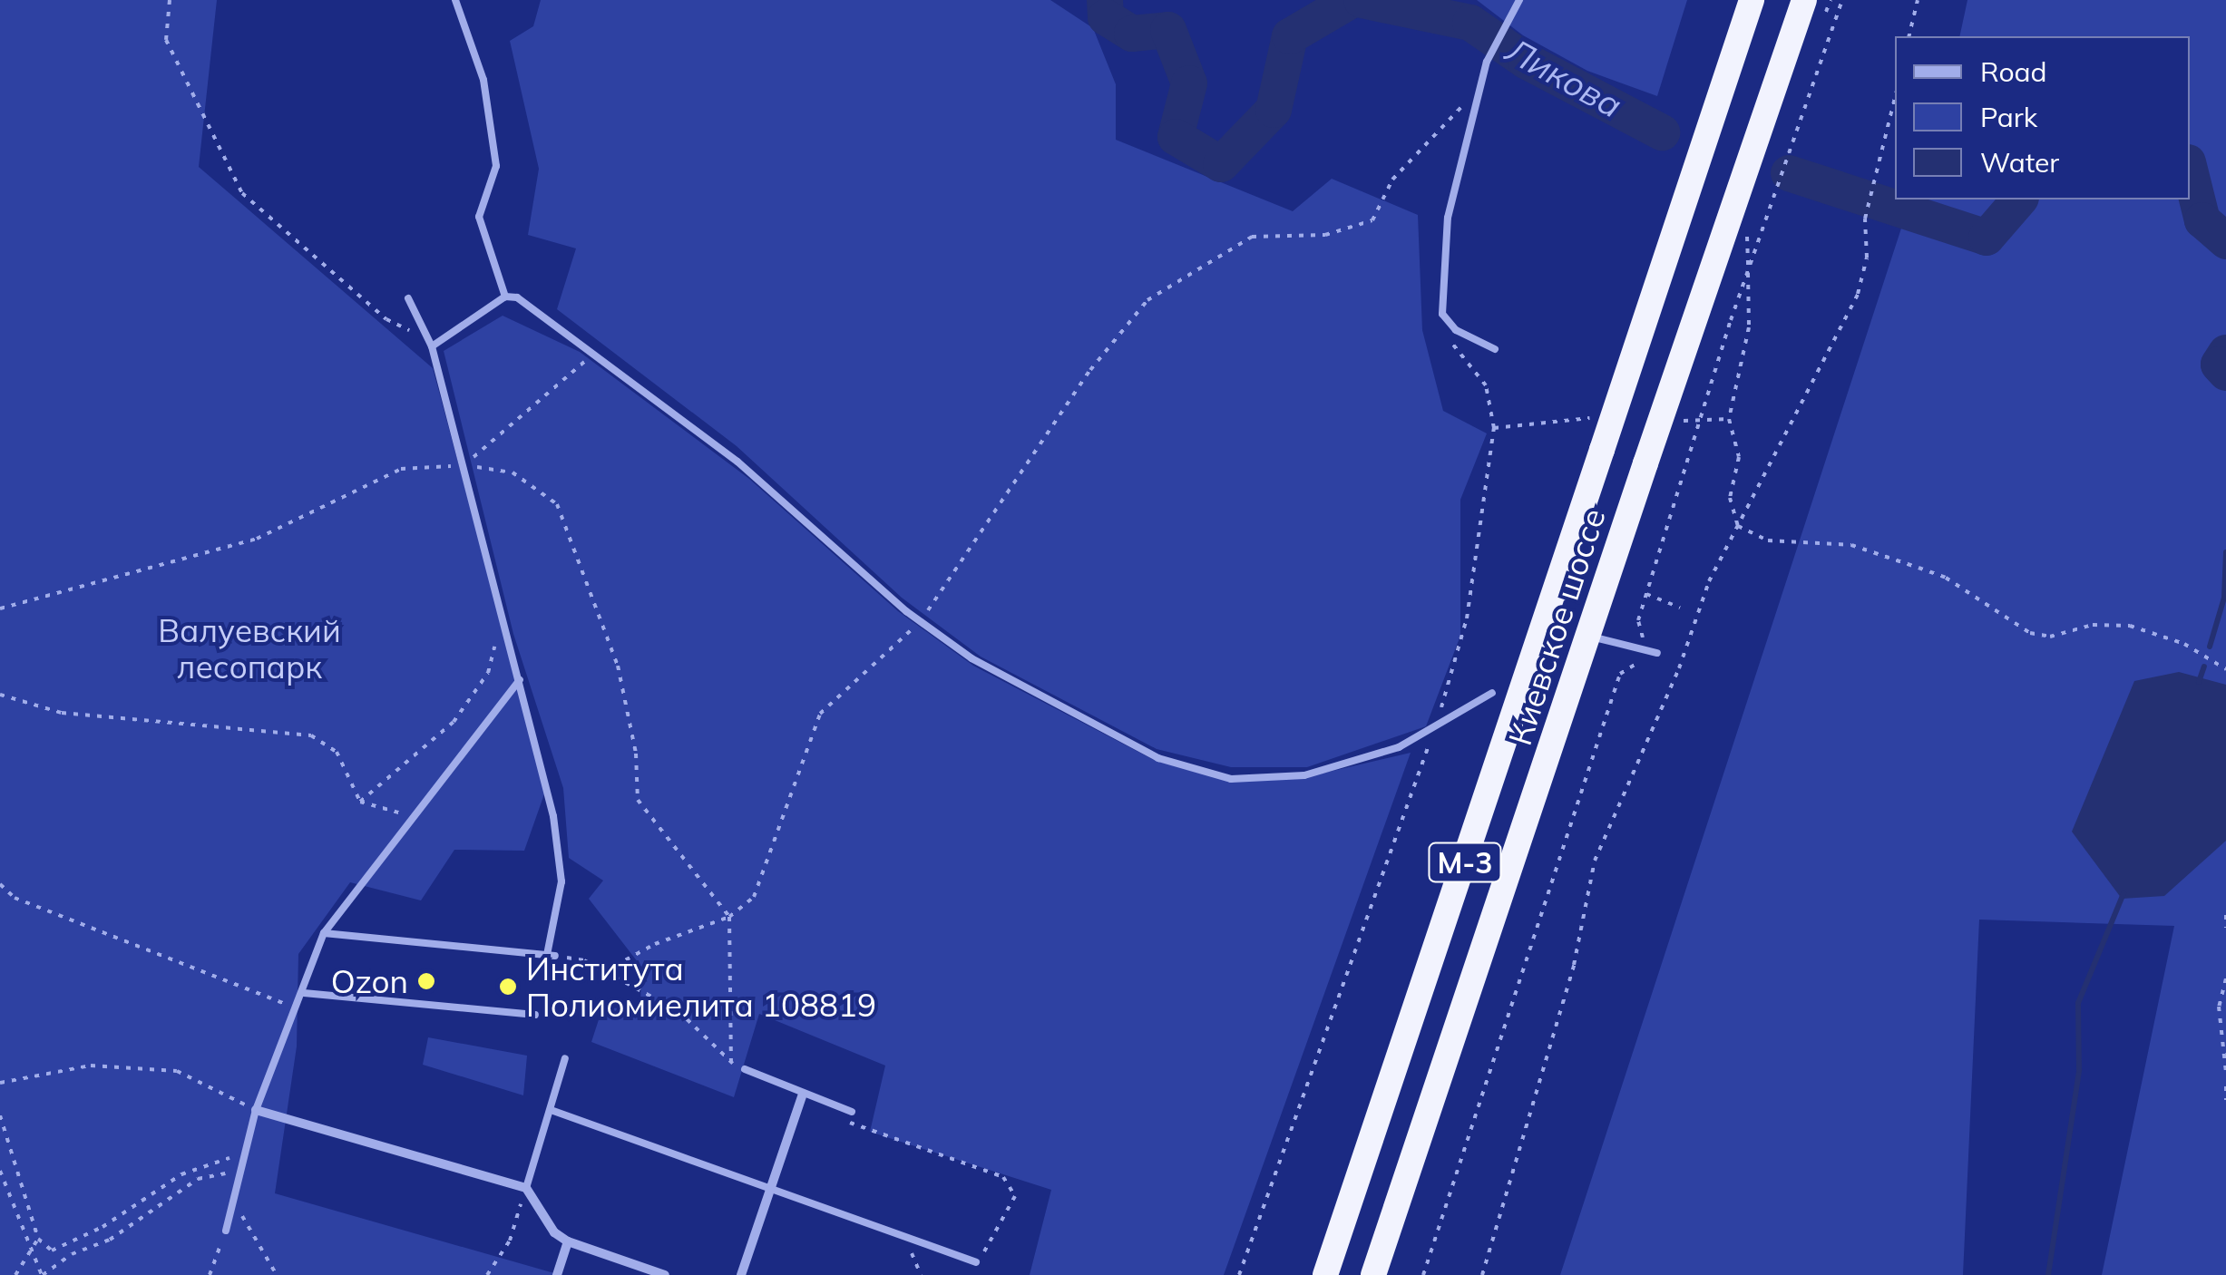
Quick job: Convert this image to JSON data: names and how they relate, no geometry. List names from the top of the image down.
{
  "streets": {
    "highway": ["Киевское шоссе", "М-3"]
  },
  "water": ["Ликова"],
  "parks": ["Валуевский лесопарк"],
  "places": ["Ozon", "Института Полиомиелита 108819"],
  "legend": ["Road", "Park", "Water"]
}
